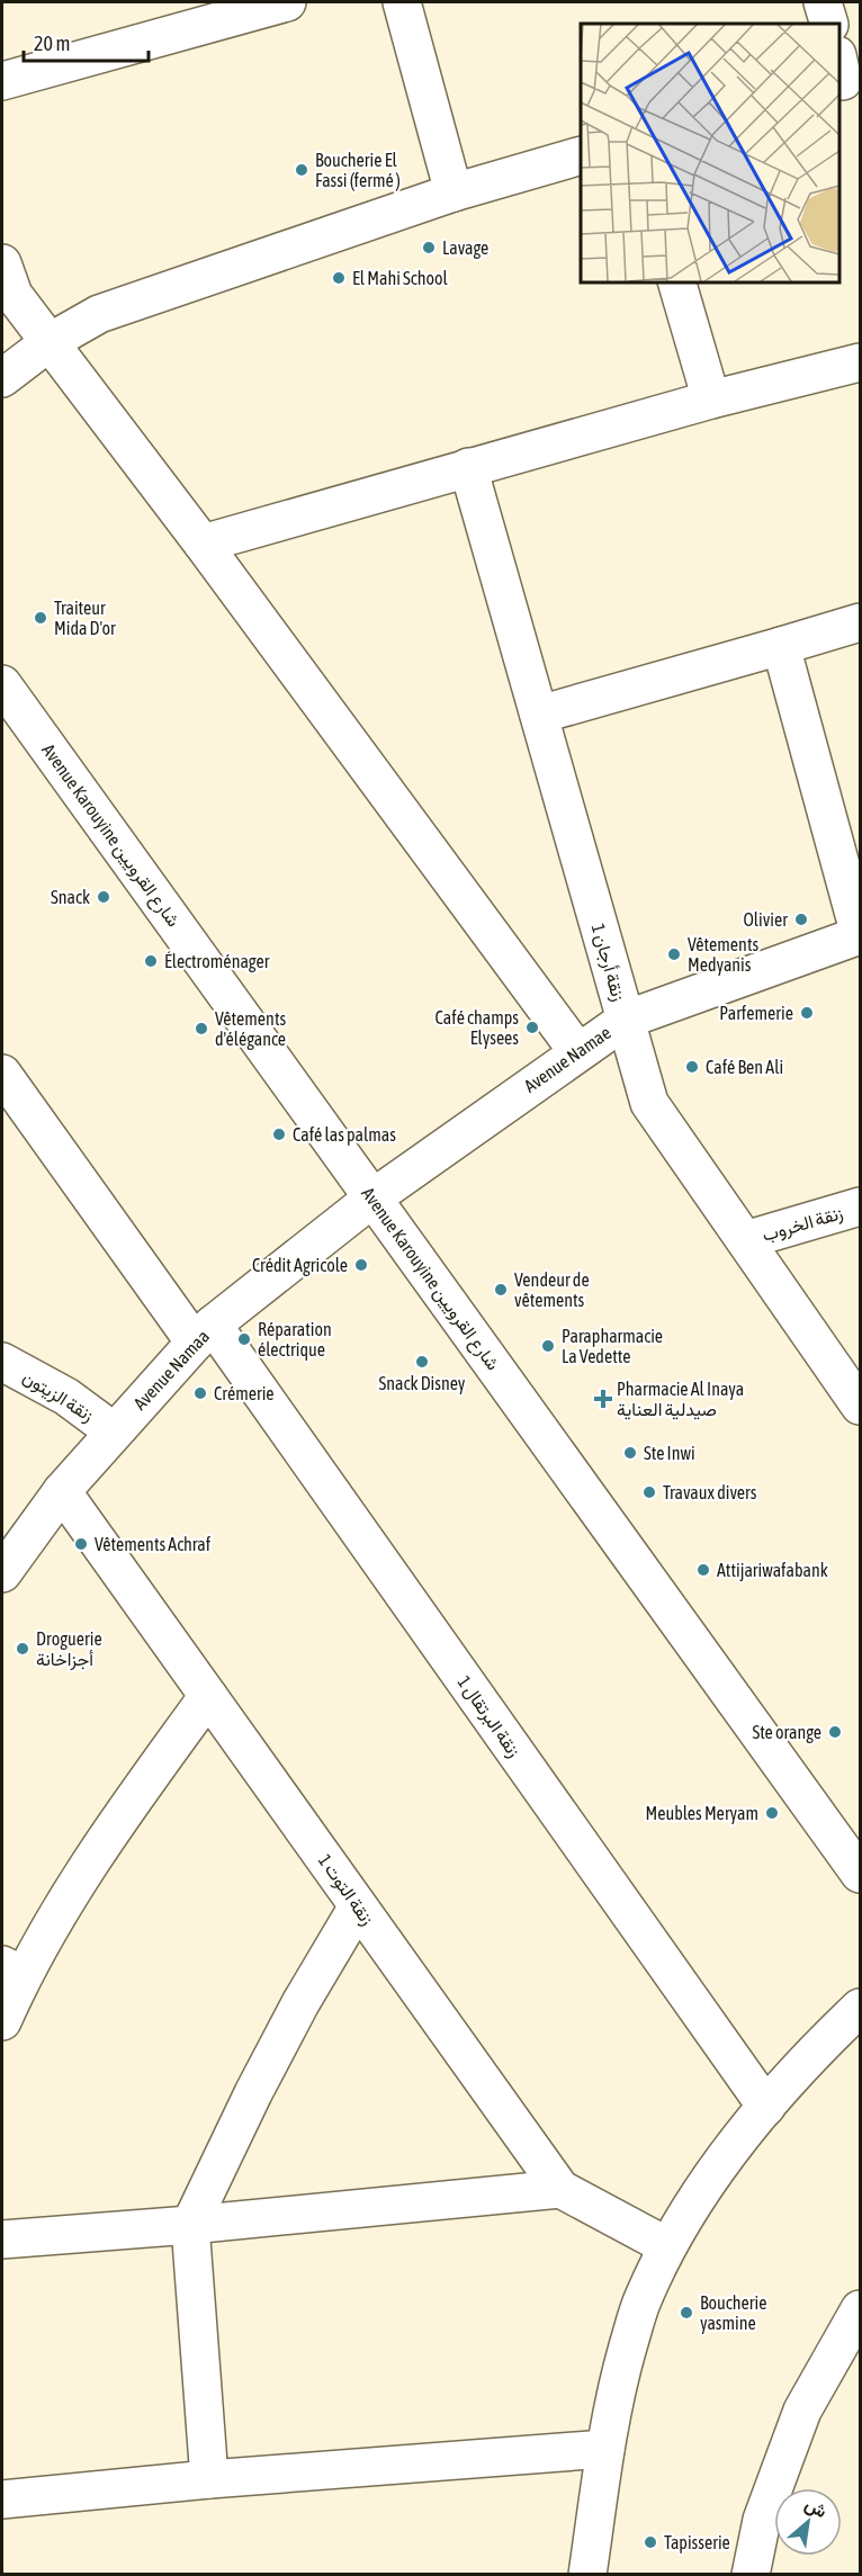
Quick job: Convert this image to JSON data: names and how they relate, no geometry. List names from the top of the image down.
{
  "streets": {
    "street": [
      "Avenue Karouyine شارع القرويين",
      "زنقة أرجان 1",
      "Avenue Namae",
      "زنقة الخروب",
      "Avenue Namaa",
      "زنقة الزيتون",
      "زنقة البرتقال 1",
      "زنقة التوت 1"
    ]
  },
  "crossings": [
    ["Avenue Karouyine شارع القرويين", "Avenue Namae"],
    ["Avenue Karouyine شارع القرويين", "Avenue Namaa"],
    ["زنقة أرجان 1", "Avenue Namae"],
    ["زنقة أرجان 1", "زنقة الخروب"],
    ["Avenue Namae", "Avenue Namaa"],
    ["Avenue Namaa", "زنقة الزيتون"],
    ["Avenue Namaa", "زنقة البرتقال 1"],
    ["Avenue Namaa", "زنقة التوت 1"]
  ],
  "places": {
    "other": [
      "Boucherie El Fassi (fermé )",
      "Lavage",
      "El Mahi School",
      "Traiteur Mida D'or",
      "Snack",
      "Olivier",
      "Vêtements Medyanis",
      "Électroménager",
      "Parfemerie",
      "Café champs Elysees",
      "Vêtements d'élégance",
      "Café Ben Ali",
      "Café las palmas",
      "Crédit Agricole",
      "Vendeur de vêtements",
      "Réparation électrique",
      "Parapharmacie La Vedette",
      "Snack Disney",
      "Crémerie",
      "Ste Inwi",
      "Travaux divers",
      "Vêtements Achraf",
      "Attijariwafabank",
      "Droguerie أجزاخانة",
      "Ste orange",
      "Meubles Meryam",
      "Boucherie yasmine",
      "Tapisserie"
    ],
    "health": ["Pharmacie Al Inaya صيدلية العناية"]
  },
  "scale_bar": "20 m",
  "north": "top right"
}
